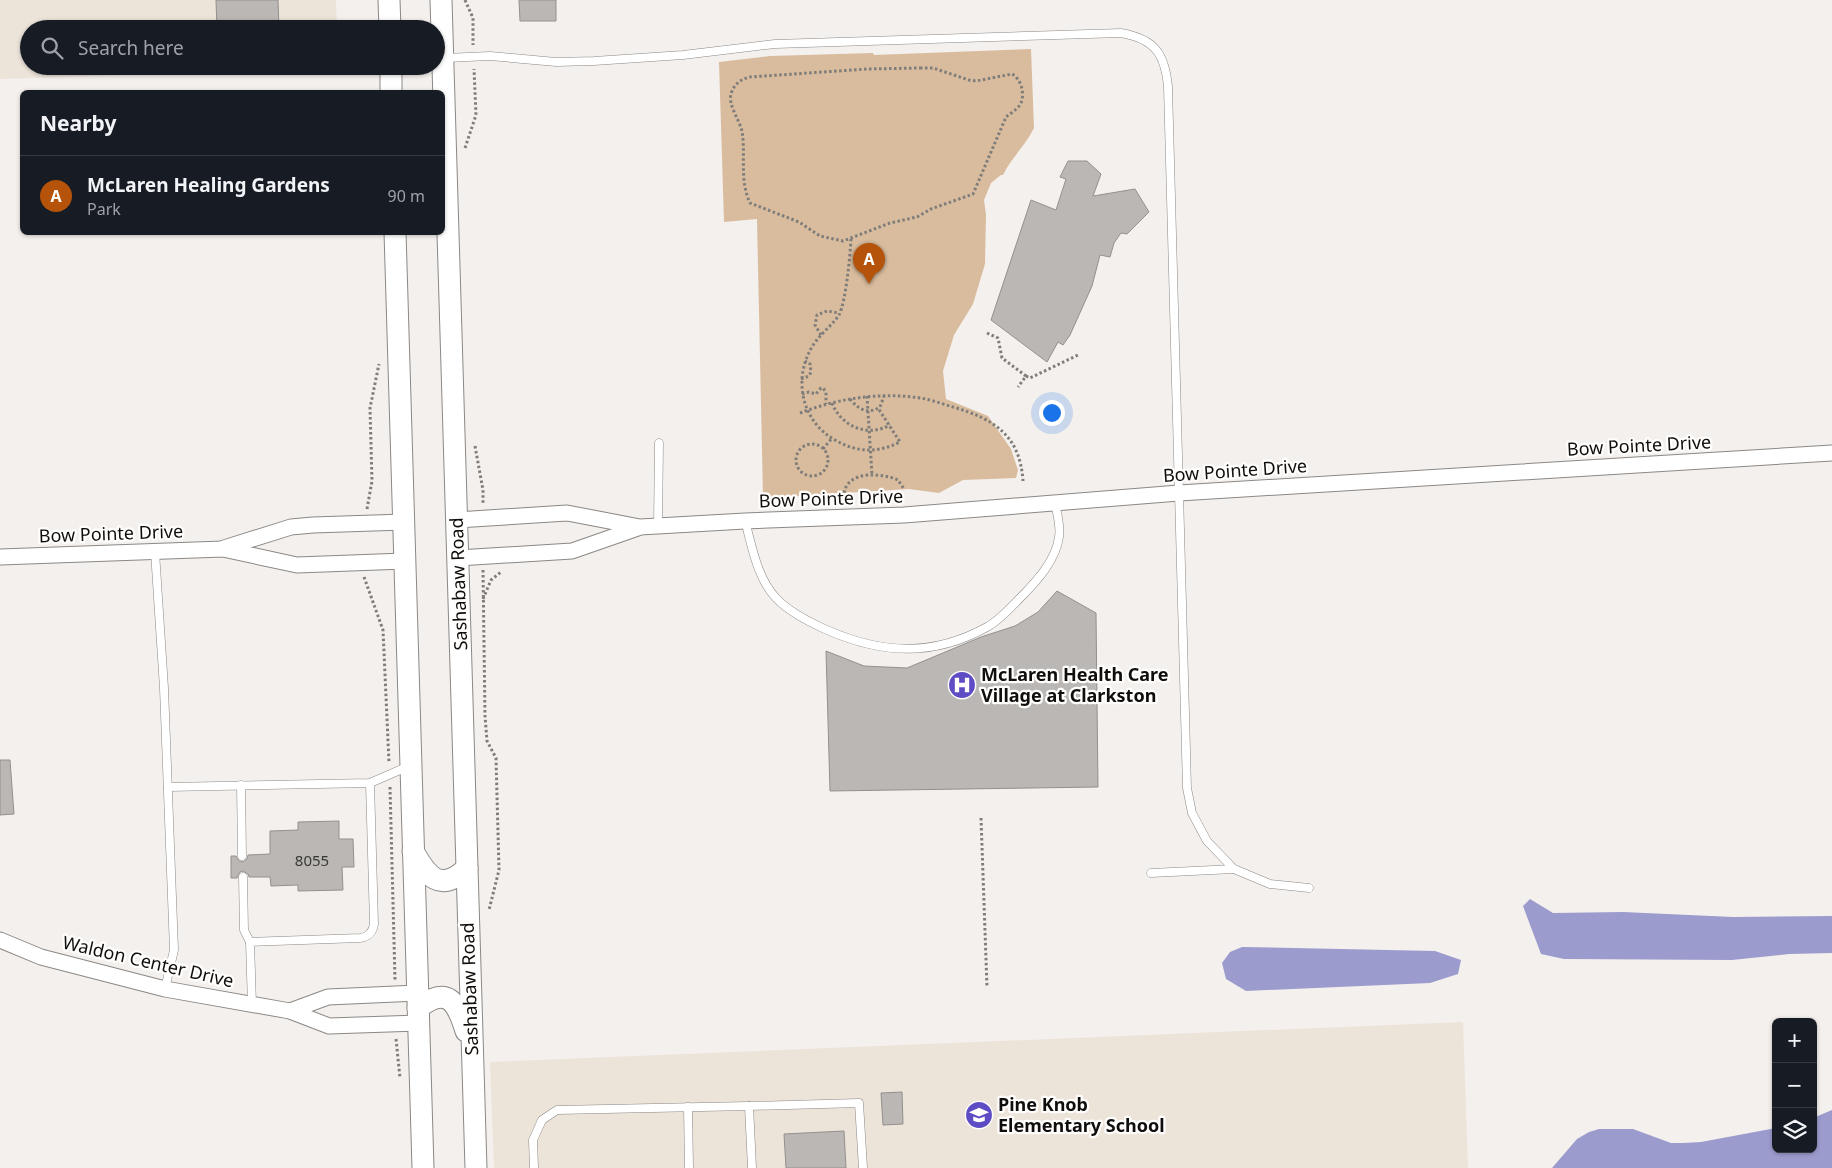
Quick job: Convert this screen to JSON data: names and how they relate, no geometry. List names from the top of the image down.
{
  "streets": {
    "main road": ["Sashabaw Road"],
    "street": ["Bow Pointe Drive", "Waldon Center Drive"]
  },
  "crossings": [
    ["Bow Pointe Drive", "Sashabaw Road"]
  ],
  "places": {
    "hospital": ["McLaren Health Care Village at Clarkston"],
    "school or university": ["Pine Knob Elementary School"]
  },
  "house_numbers": ["8055"],
  "page": {
    "search": "Search here",
    "heading": "Nearby",
    "list": [
      {
        "mark": "A",
        "name": "McLaren Healing Gardens",
        "note": "Park",
        "value": "90 m"
      }
    ],
    "pins": "A",
    "map_buttons": ["+", "−"]
  }
}
